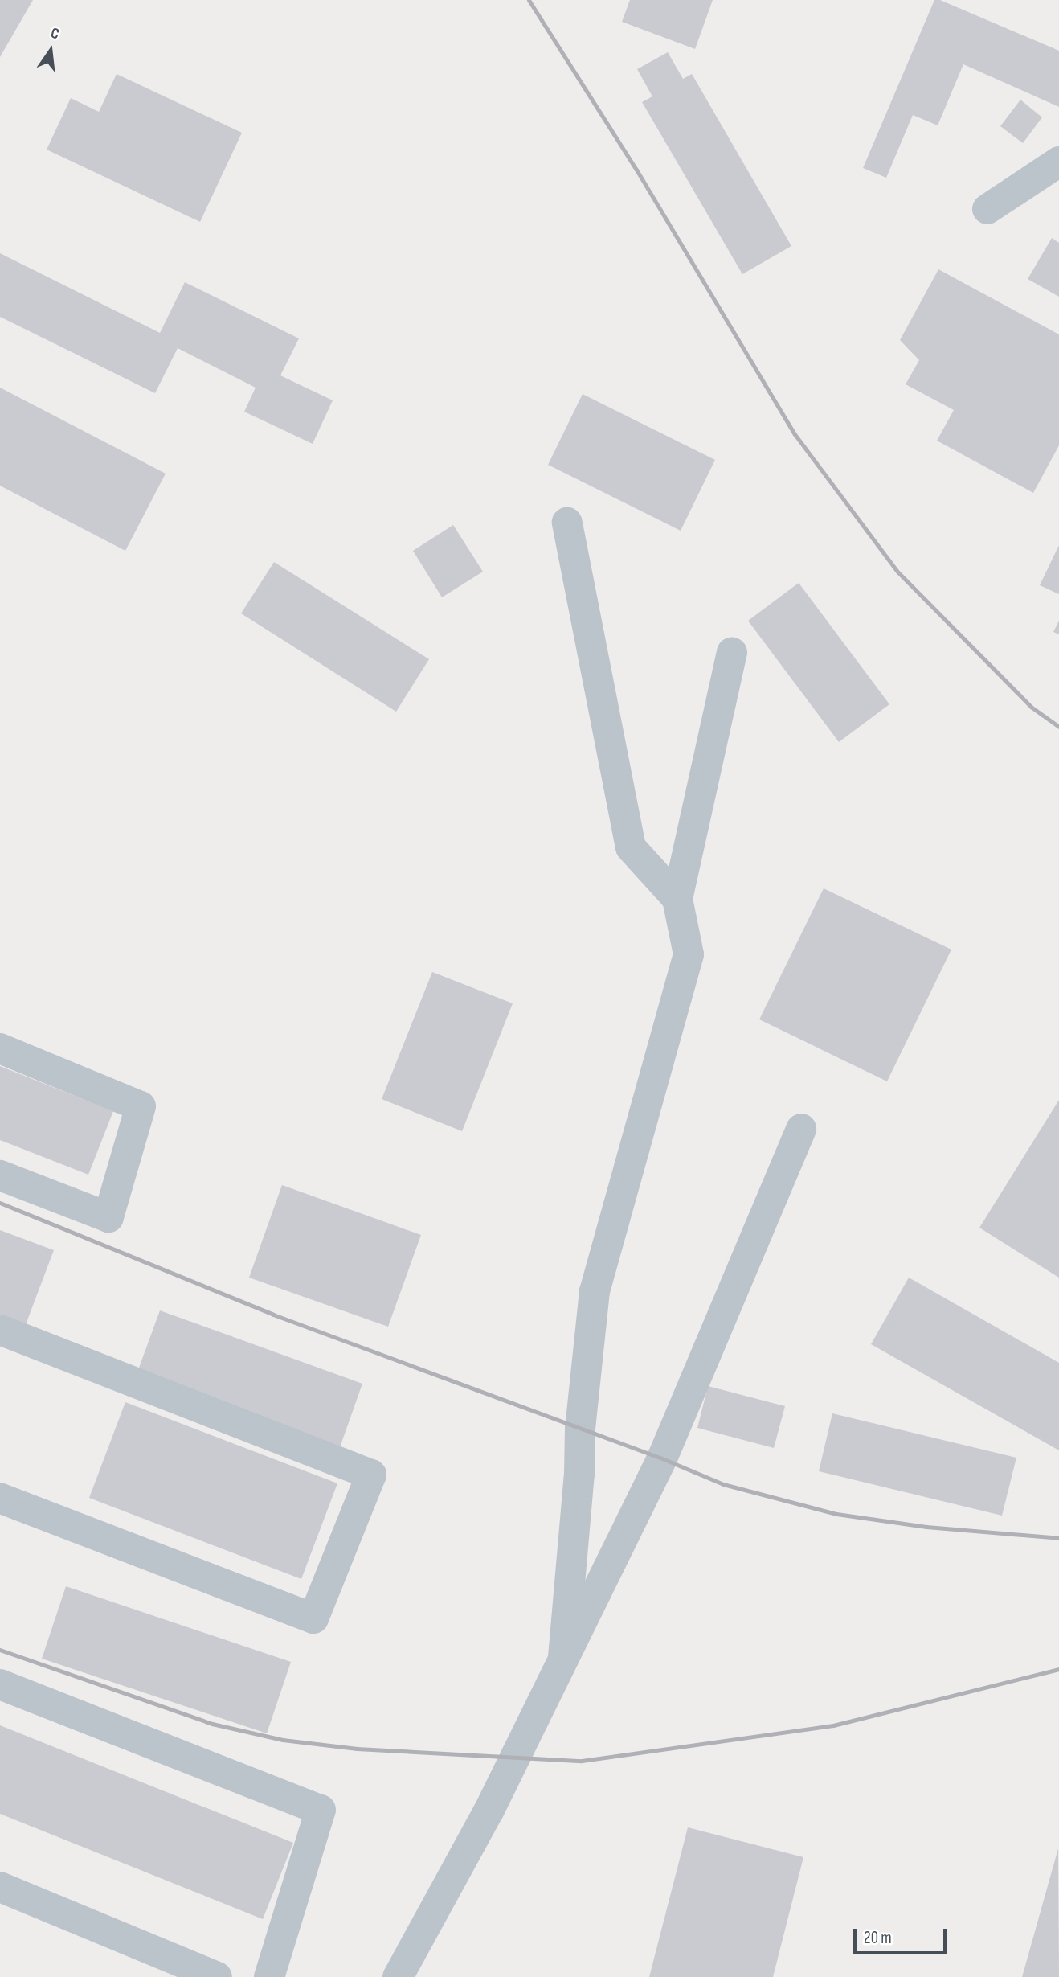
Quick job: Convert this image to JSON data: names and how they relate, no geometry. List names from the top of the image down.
{
  "scale_bar": "20 m",
  "north": "top"
}
